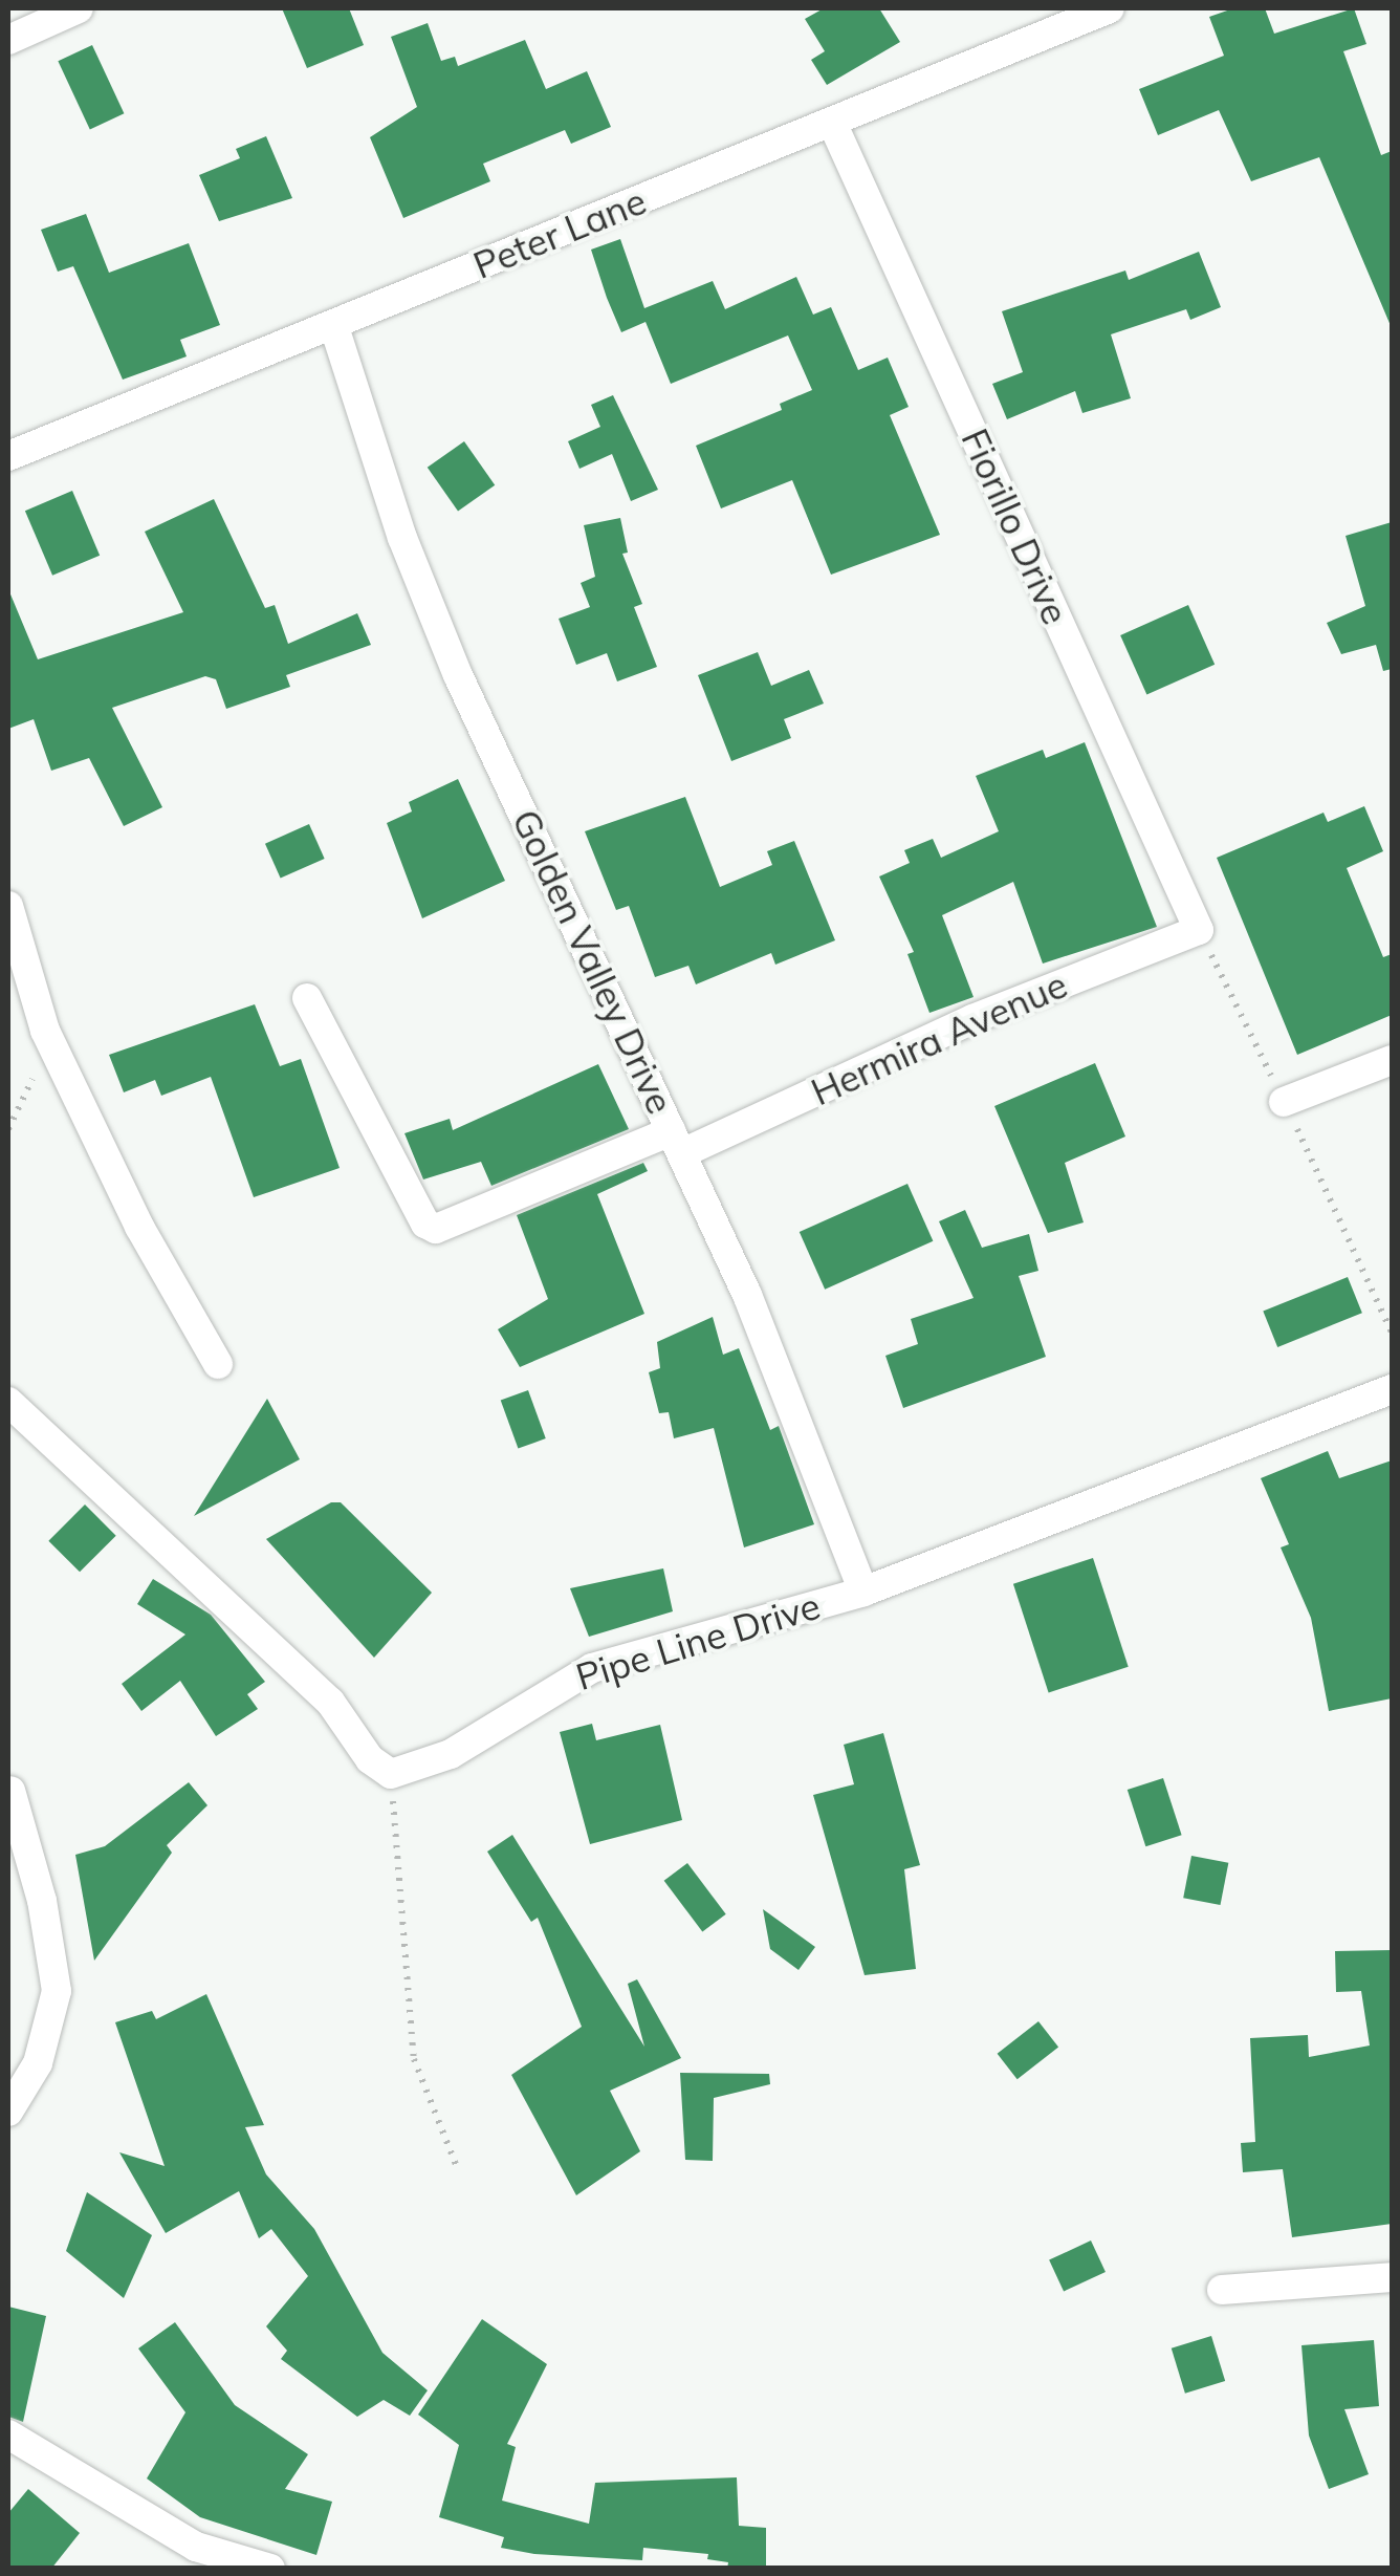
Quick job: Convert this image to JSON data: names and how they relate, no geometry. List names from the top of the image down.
{
  "streets": {
    "street": [
      "Peter Lane",
      "Fiorillo Drive",
      "Golden Valley Drive",
      "Hermira Avenue",
      "Pipe Line Drive"
    ]
  },
  "crossings": [
    ["Peter Lane", "Fiorillo Drive"],
    ["Peter Lane", "Golden Valley Drive"],
    ["Fiorillo Drive", "Hermira Avenue"],
    ["Golden Valley Drive", "Hermira Avenue"],
    ["Golden Valley Drive", "Pipe Line Drive"]
  ]
}
